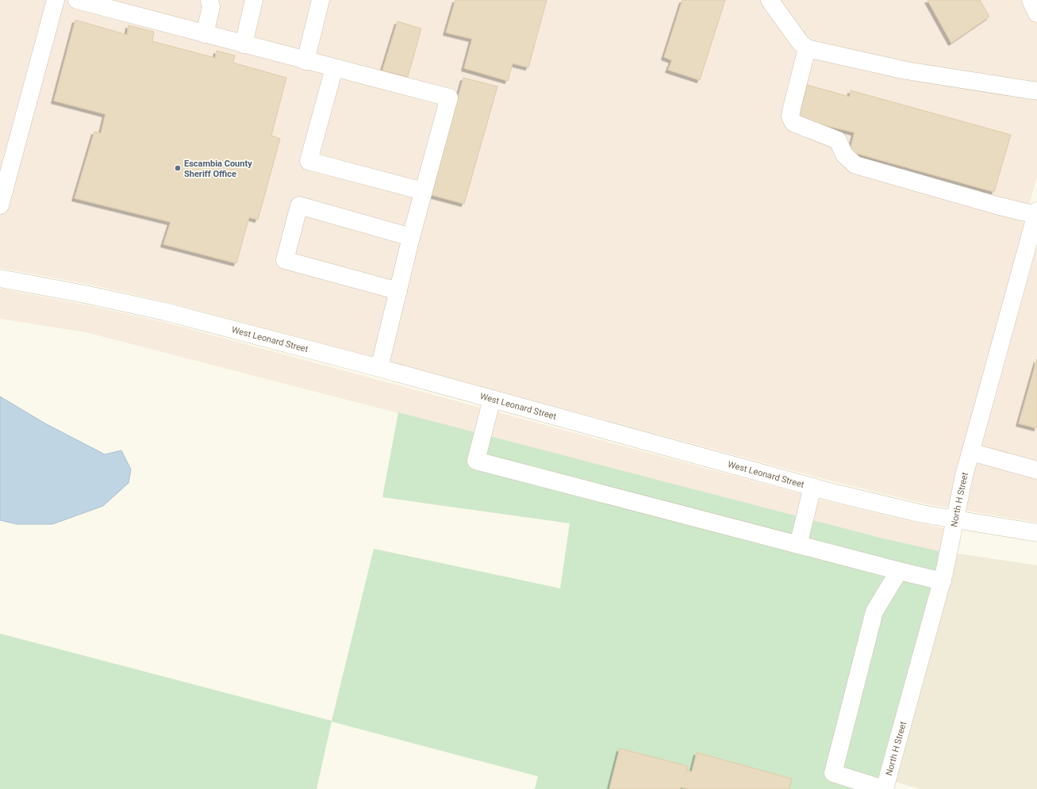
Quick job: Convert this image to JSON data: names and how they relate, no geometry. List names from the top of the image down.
{
  "streets": {
    "street": ["West Leonard Street", "North H Street"]
  },
  "crossings": [
    ["West Leonard Street", "North H Street"]
  ],
  "places": ["Escambia County Sheriff Office"]
}
